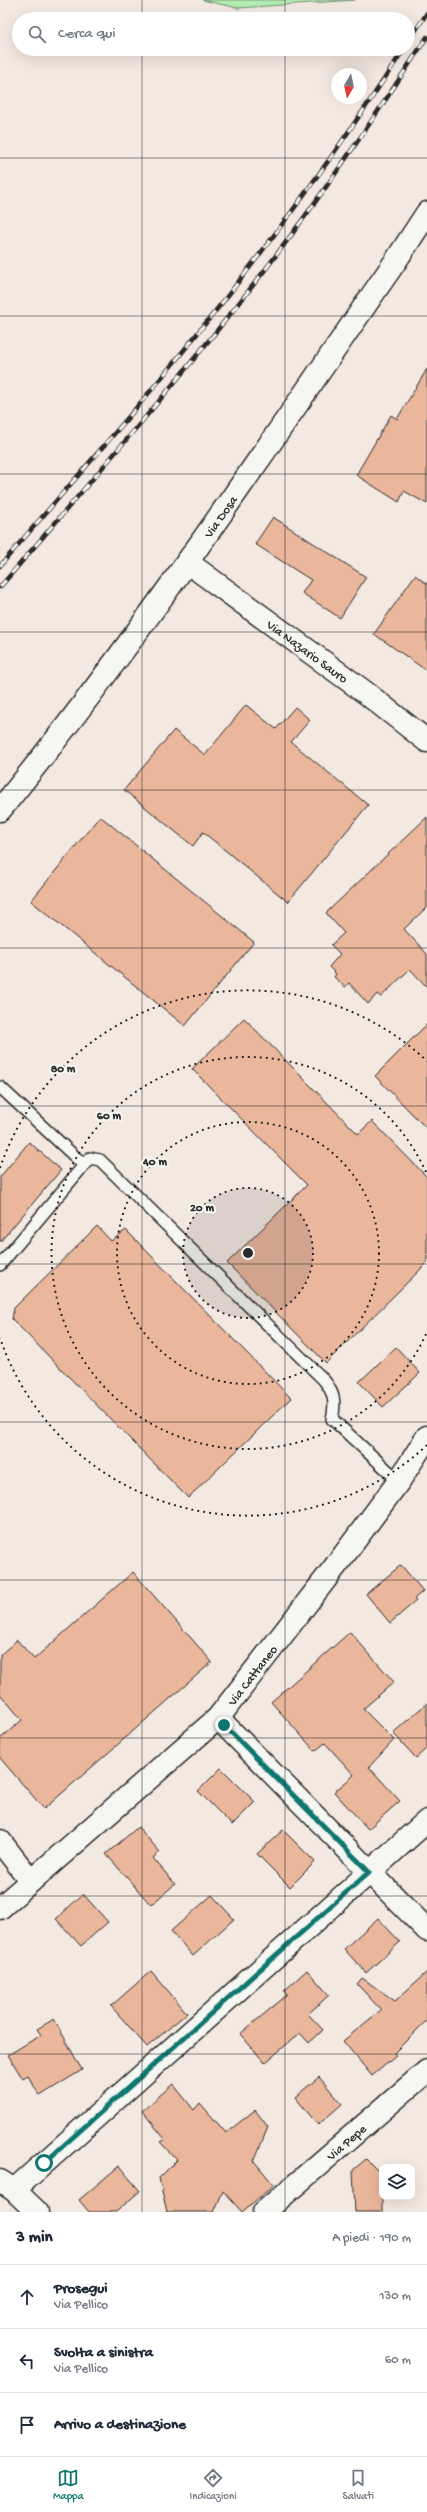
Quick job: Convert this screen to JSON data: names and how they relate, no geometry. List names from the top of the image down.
{
  "streets": {
    "street": [
      "Via Dosa",
      "Via Nazario Sauro",
      "Via Cattaneo",
      "Via Pepe"
    ]
  },
  "crossings": [
    ["Via Dosa", "Via Nazario Sauro"]
  ],
  "north": "bottom",
  "page": {
    "search": "Cerca qui",
    "heading": ["3 min", "A piedi · 190 m"],
    "list": [
      ["Prosegui", "Via Pellico", "130 m"],
      ["Svolta a sinistra", "Via Pellico", "60 m"],
      "Arrivo a destinazione"
    ],
    "nav": ["Mappa", "Indicazioni", "Salvati"]
  },
  "rings": [
    "80 m",
    "60 m",
    "40 m",
    "20 m"
  ]
}
